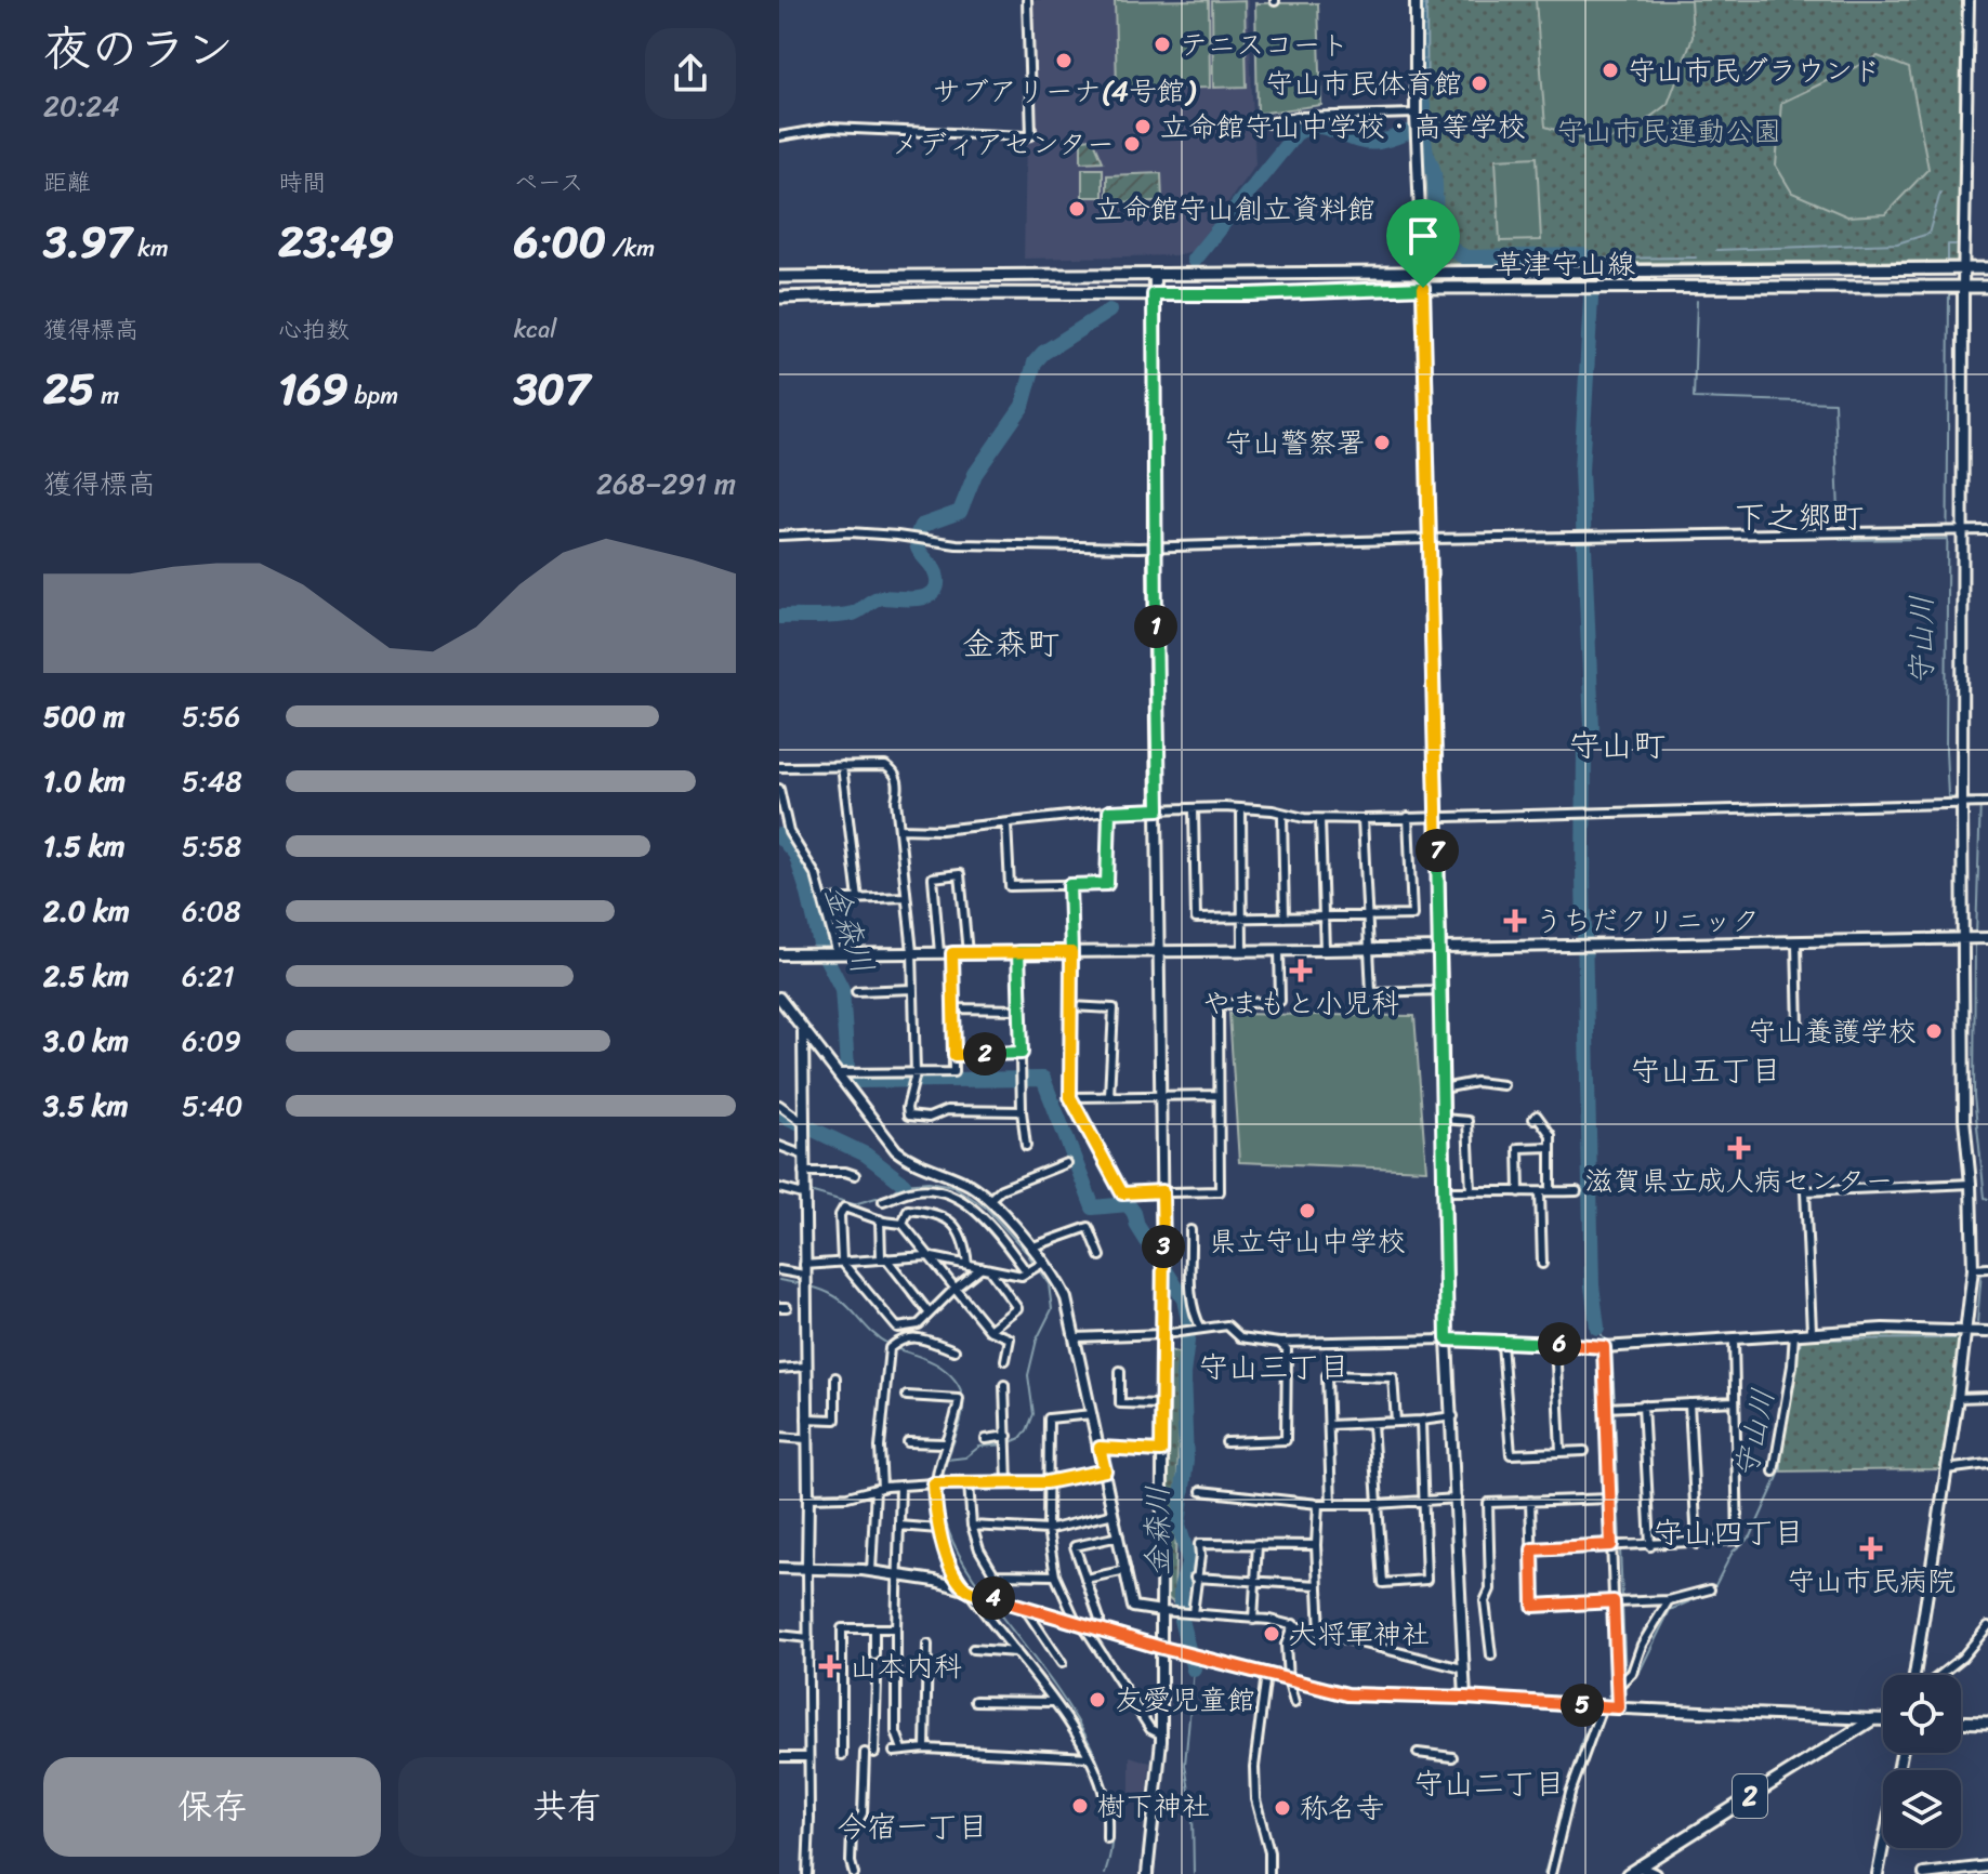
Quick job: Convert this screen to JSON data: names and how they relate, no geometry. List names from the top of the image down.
{
  "streets": {
    "main road": ["草津守山線", "2"]
  },
  "districts": [
    "下之郷町",
    "金森町",
    "守山町",
    "守山五丁目",
    "守山三丁目",
    "守山四丁目",
    "守山二丁目",
    "今宿一丁目"
  ],
  "water": ["守山川", "金森川"],
  "parks": ["守山市民運動公園"],
  "places": {
    "other": [
      "テニスコート",
      "サブアリーナ(4号館)",
      "守山市民グラウンド",
      "守山市民体育館",
      "立命館守山中学校・高等学校",
      "メディアセンター",
      "立命館守山創立資料館",
      "守山警察署",
      "守山養護学校",
      "県立守山中学校",
      "大将軍神社",
      "友愛児童館",
      "樹下神社",
      "称名寺"
    ],
    "health": [
      "うちだクリニック",
      "やまもと小児科",
      "滋賀県立成人病センター",
      "守山市民病院",
      "山本内科"
    ]
  },
  "page": {
    "heading": ["夜のラン", "20:24"],
    "stats": [
      ["距離", "3.97 km"],
      ["時間", "23:49"],
      ["ペース", "6:00 /km"],
      ["獲得標高", "25 m"],
      ["心拍数", "169 bpm"],
      ["kcal", "307"]
    ],
    "chart": ["獲得標高", "268–291 m"],
    "pins": [
      "1",
      "7",
      "2",
      "3",
      "6",
      "4",
      "5"
    ],
    "list": [
      {
        "name": "500 m",
        "note": "5:56"
      },
      {
        "name": "1.0 km",
        "note": "5:48"
      },
      {
        "name": "1.5 km",
        "note": "5:58"
      },
      {
        "name": "2.0 km",
        "note": "6:08"
      },
      {
        "name": "2.5 km",
        "note": "6:21"
      },
      {
        "name": "3.0 km",
        "note": "6:09"
      },
      {
        "name": "3.5 km",
        "note": "5:40"
      }
    ],
    "buttons": ["保存", "共有"]
  }
}
